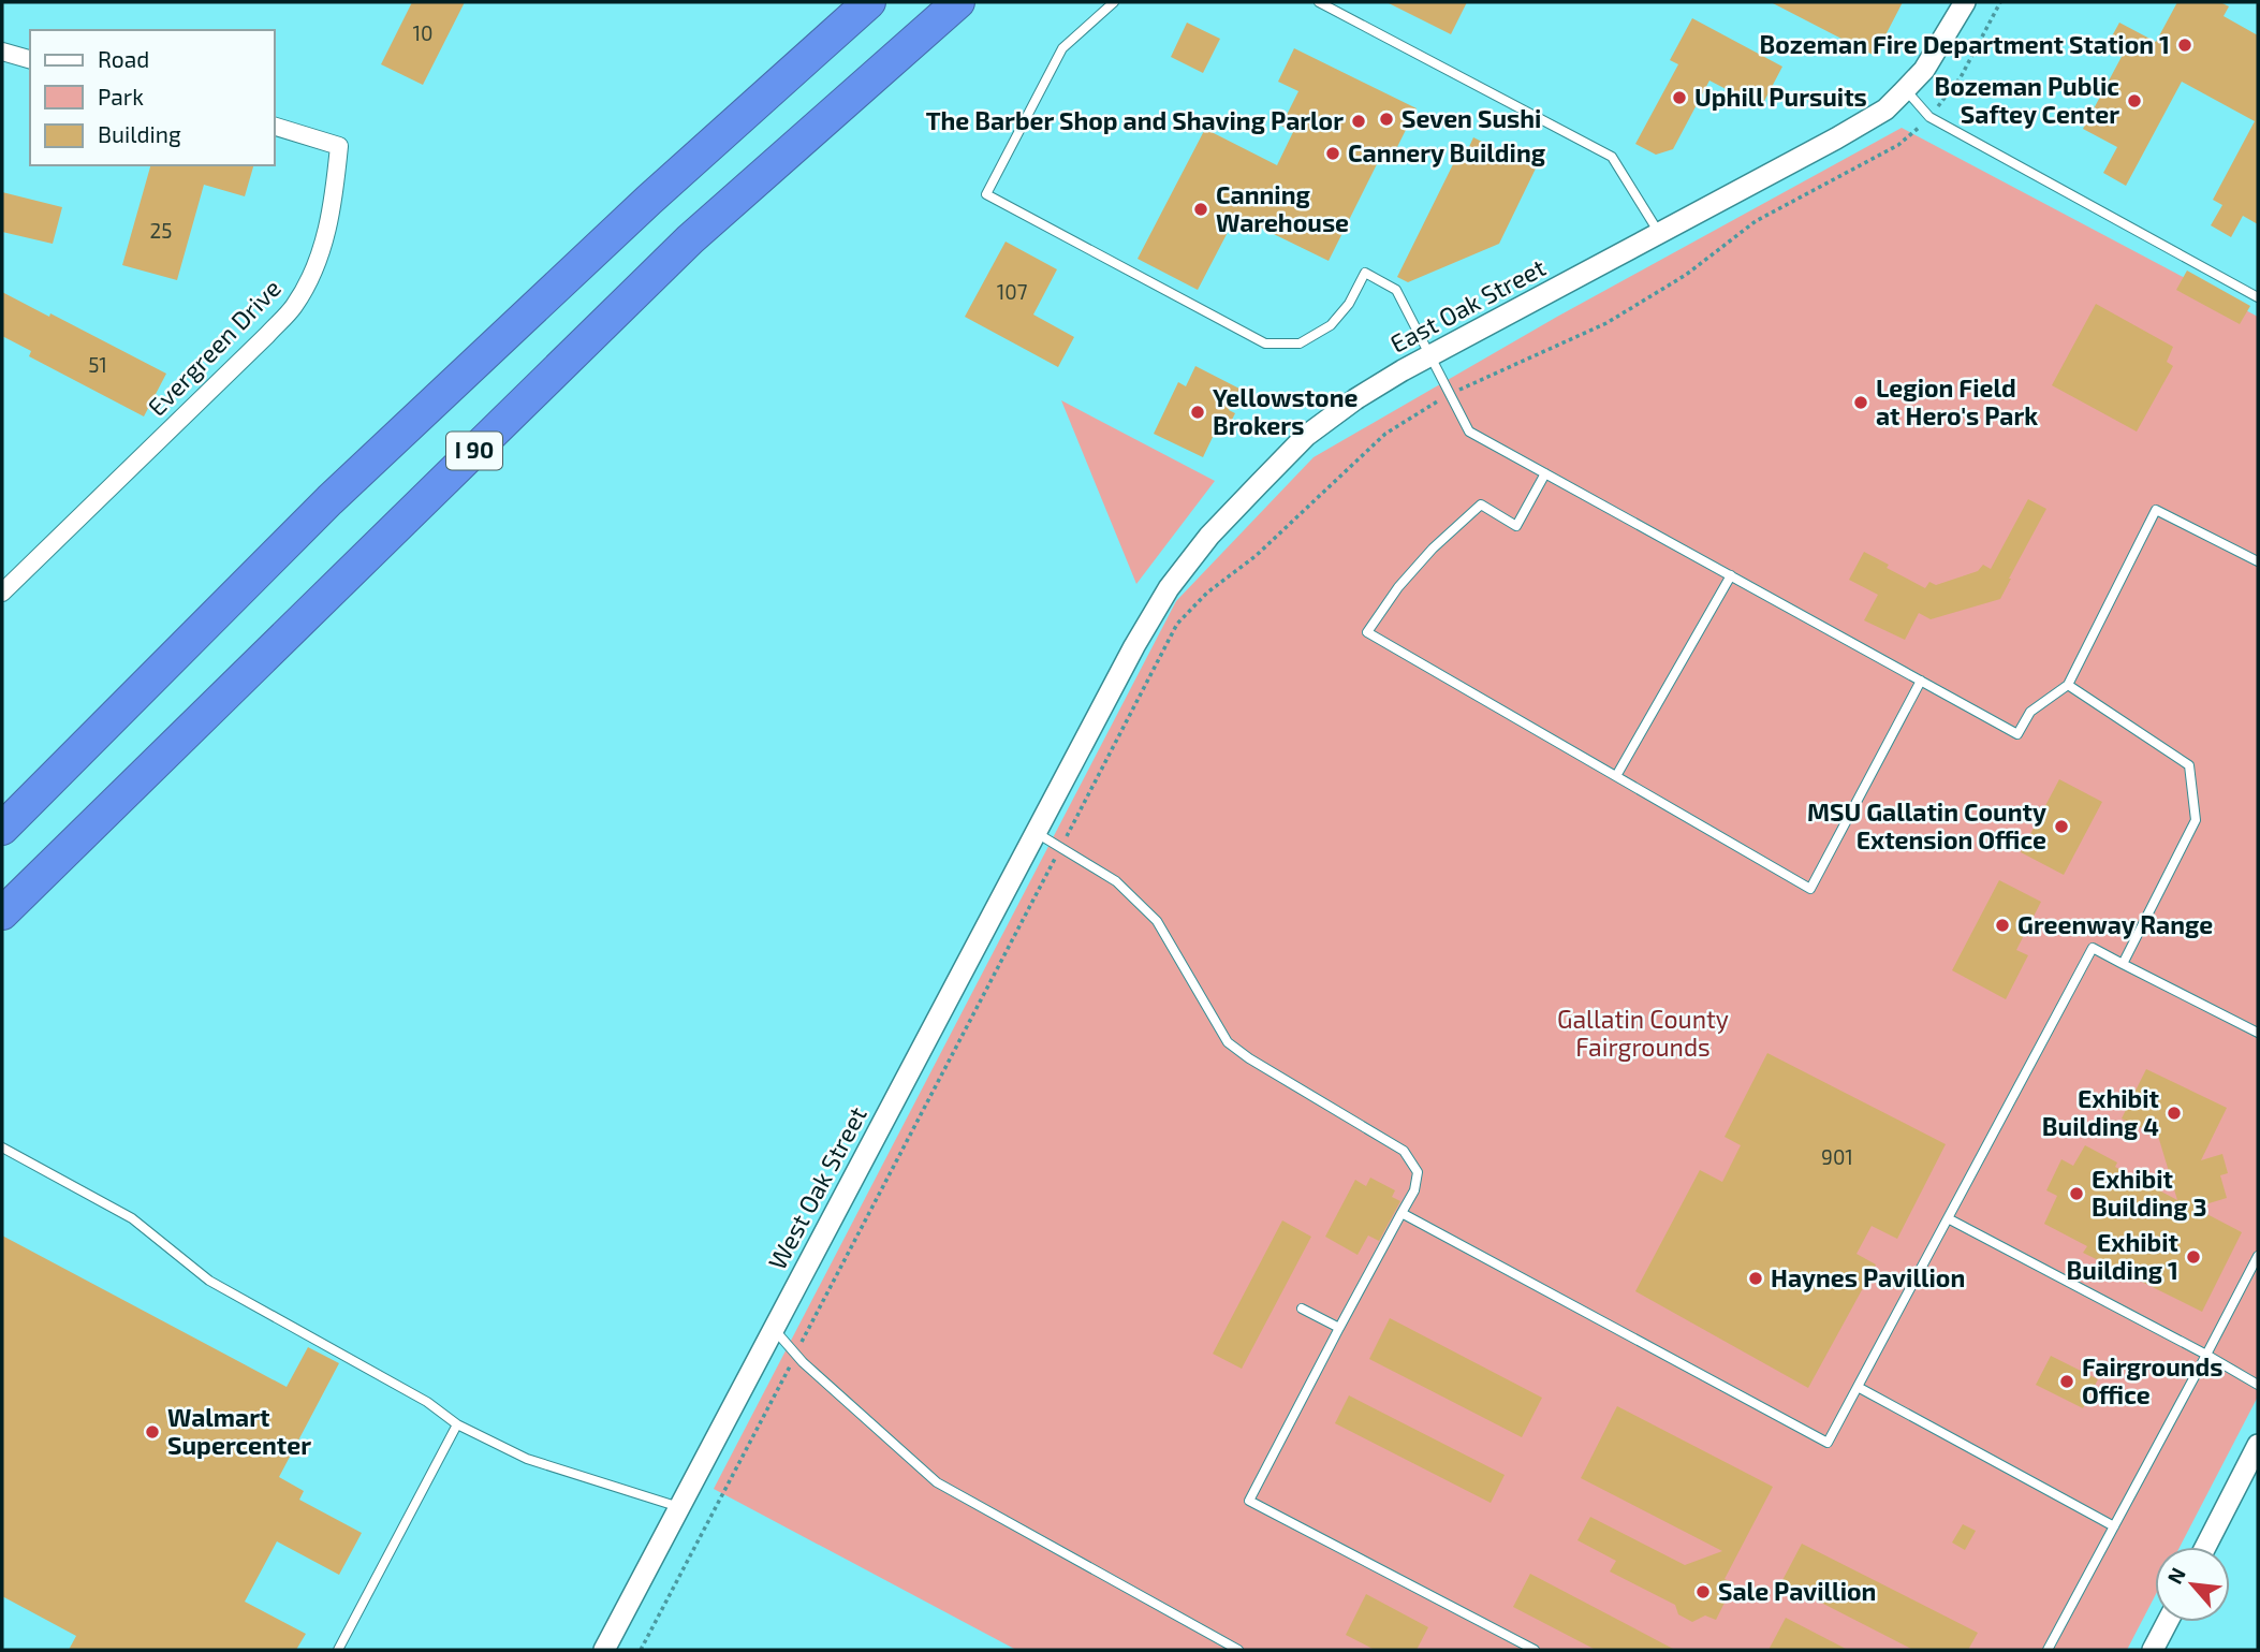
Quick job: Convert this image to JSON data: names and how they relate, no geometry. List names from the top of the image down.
{
  "streets": {
    "highway": ["I 90"],
    "street": ["East Oak Street", "Evergreen Drive", "West Oak Street"]
  },
  "crossings": [
    ["East Oak Street", "West Oak Street"]
  ],
  "parks": ["Gallatin County Fairgrounds"],
  "places": [
    "Bozeman Fire Department Station 1",
    "Uphill Pursuits",
    "Bozeman Public Saftey Center",
    "Seven Sushi",
    "The Barber Shop and Shaving Parlor",
    "Cannery Building",
    "Canning Warehouse",
    "Legion Field at Hero's Park",
    "Yellowstone Brokers",
    "MSU Gallatin County Extension Office",
    "Greenway Range",
    "Exhibit Building 4",
    "Exhibit Building 3",
    "Exhibit Building 1",
    "Haynes Pavillion",
    "Fairgrounds Office",
    "Walmart Supercenter",
    "Sale Pavillion"
  ],
  "house_numbers": [
    "10",
    "25",
    "107",
    "51",
    "901"
  ],
  "legend": ["Road", "Park", "Building"],
  "north": "top left"
}
